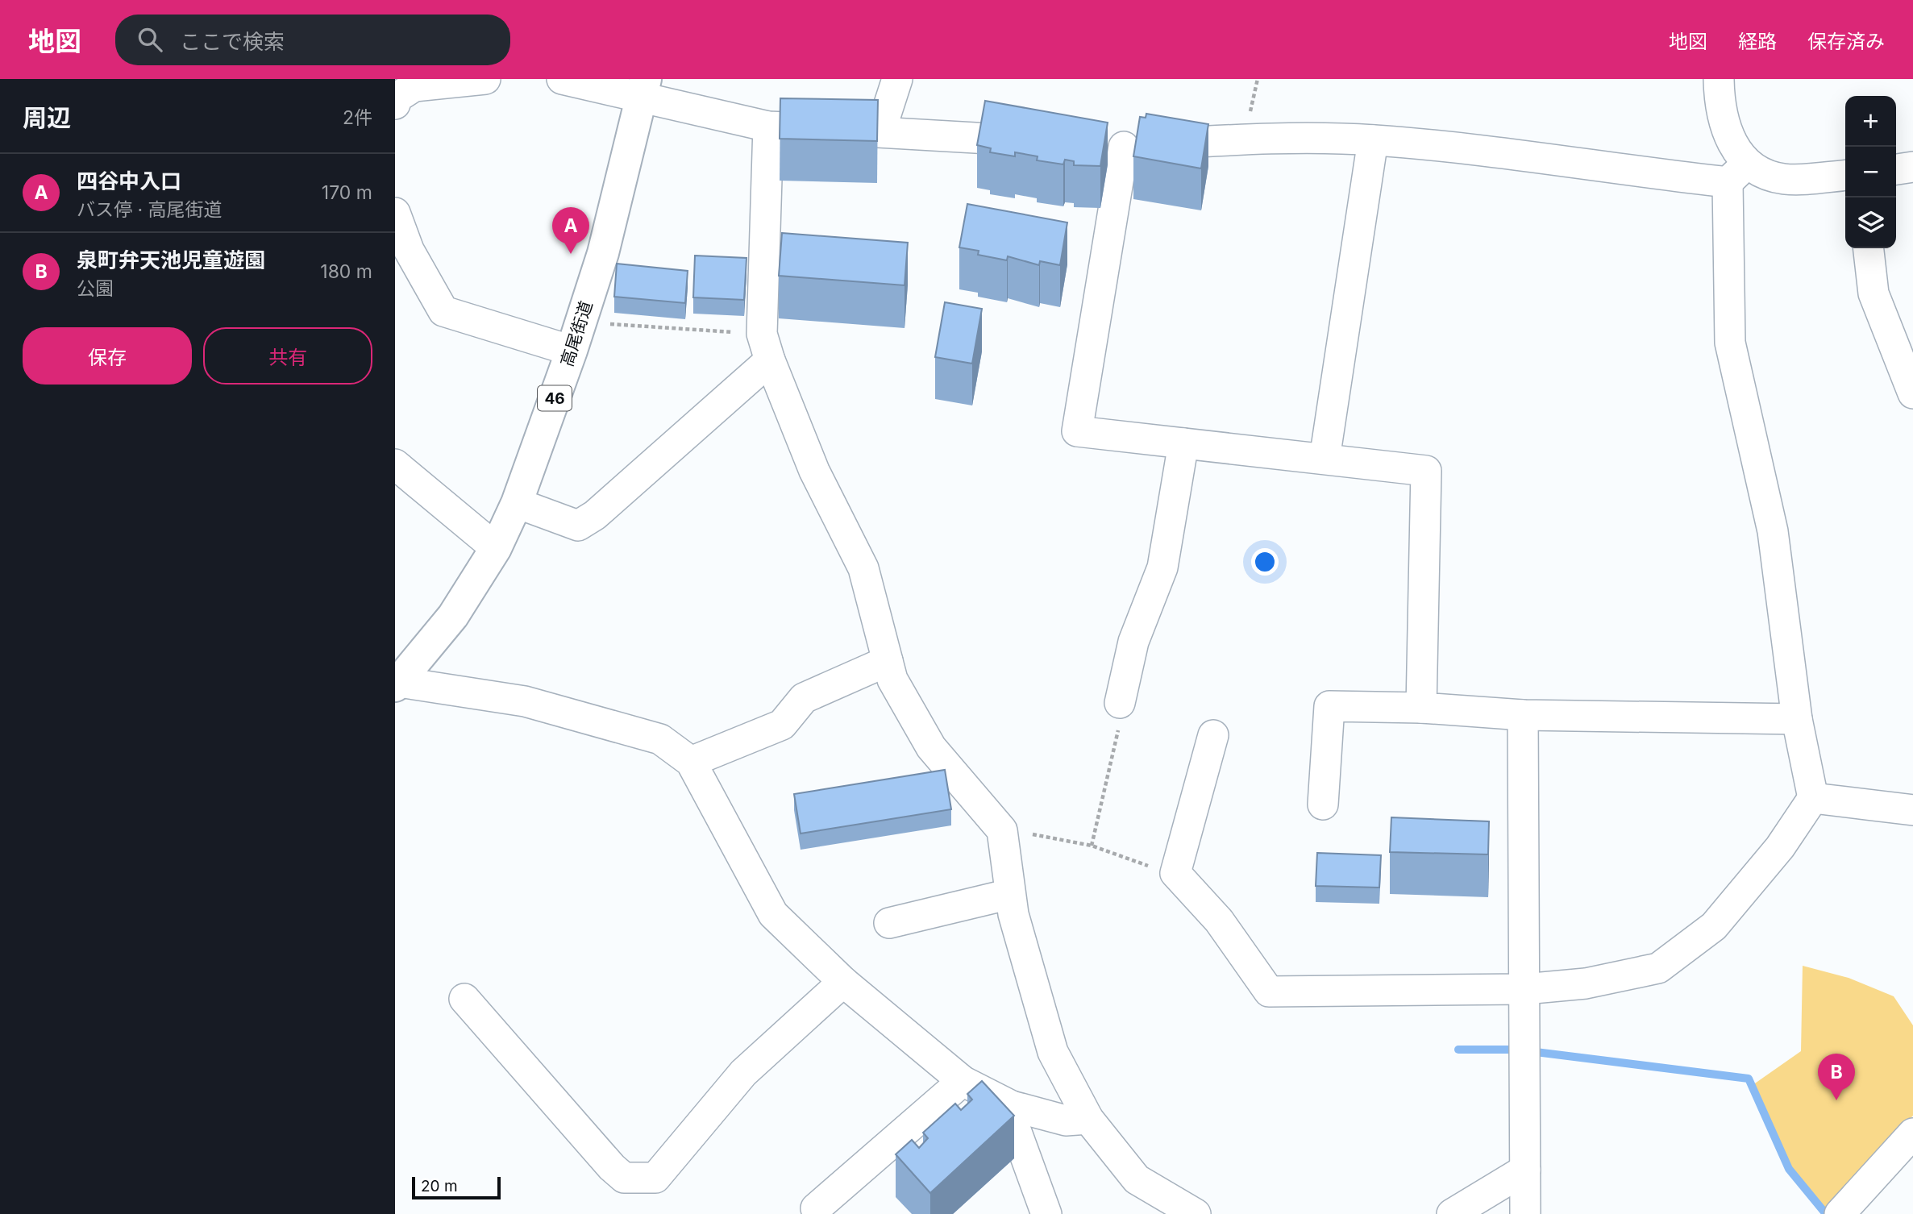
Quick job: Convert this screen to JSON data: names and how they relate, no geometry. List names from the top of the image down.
{
  "streets": {
    "main road": ["高尾街道", "46"]
  },
  "scale_bar": "20 m",
  "page": {
    "header": "地図",
    "search": "ここで検索",
    "nav": ["地図", "経路", "保存済み"],
    "heading": ["周辺", "2件"],
    "map_buttons": ["+", "−"],
    "list": [
      {
        "mark": "A",
        "name": "四谷中入口",
        "note": "バス停 · 高尾街道",
        "value": "170 m"
      },
      {
        "mark": "B",
        "name": "泉町弁天池児童遊園",
        "note": "公園",
        "value": "180 m"
      }
    ],
    "pins": ["A", "B"],
    "buttons": ["保存", "共有"],
    "scale": "20 m"
  }
}
